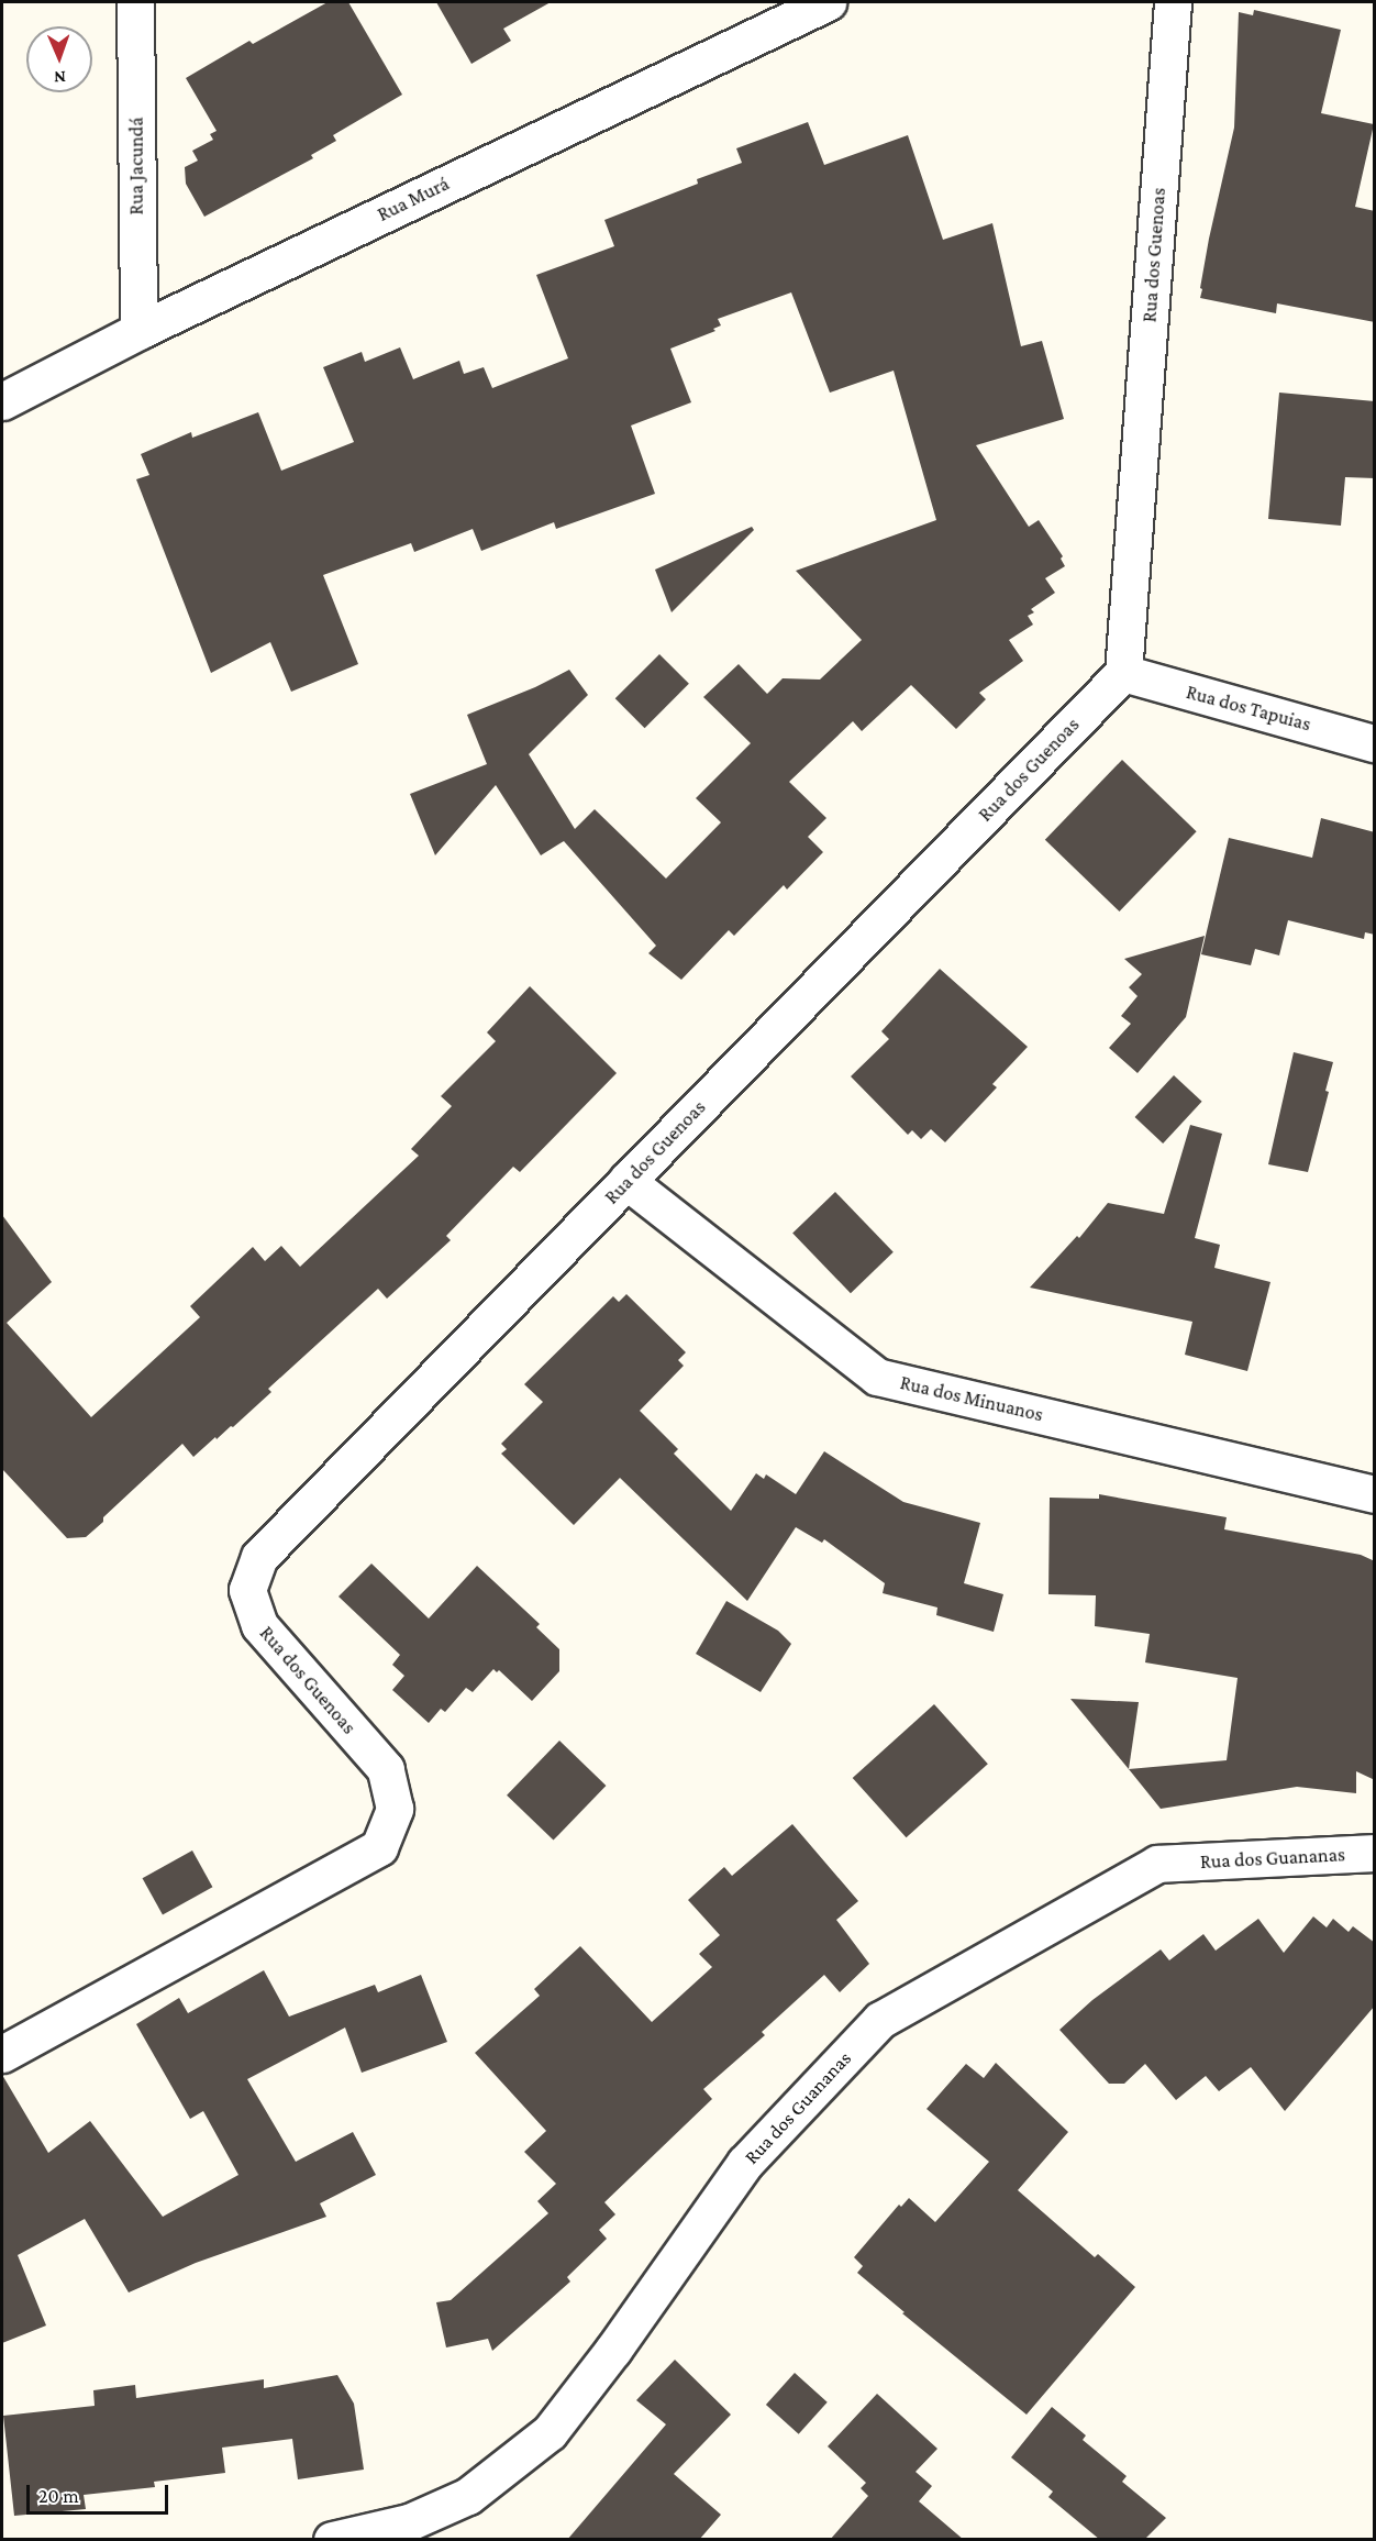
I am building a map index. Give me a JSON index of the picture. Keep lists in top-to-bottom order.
{
  "streets": {
    "street": [
      "Rua Jacundá",
      "Rua Murá",
      "Rua dos Guenoas",
      "Rua dos Tapuias",
      "Rua dos Minuanos",
      "Rua dos Guananas"
    ]
  },
  "crossings": [
    ["Rua Jacundá", "Rua Murá"],
    ["Rua dos Guenoas", "Rua dos Tapuias"],
    ["Rua dos Guenoas", "Rua dos Minuanos"]
  ],
  "scale_bar": "20 m",
  "north": "bottom"
}
